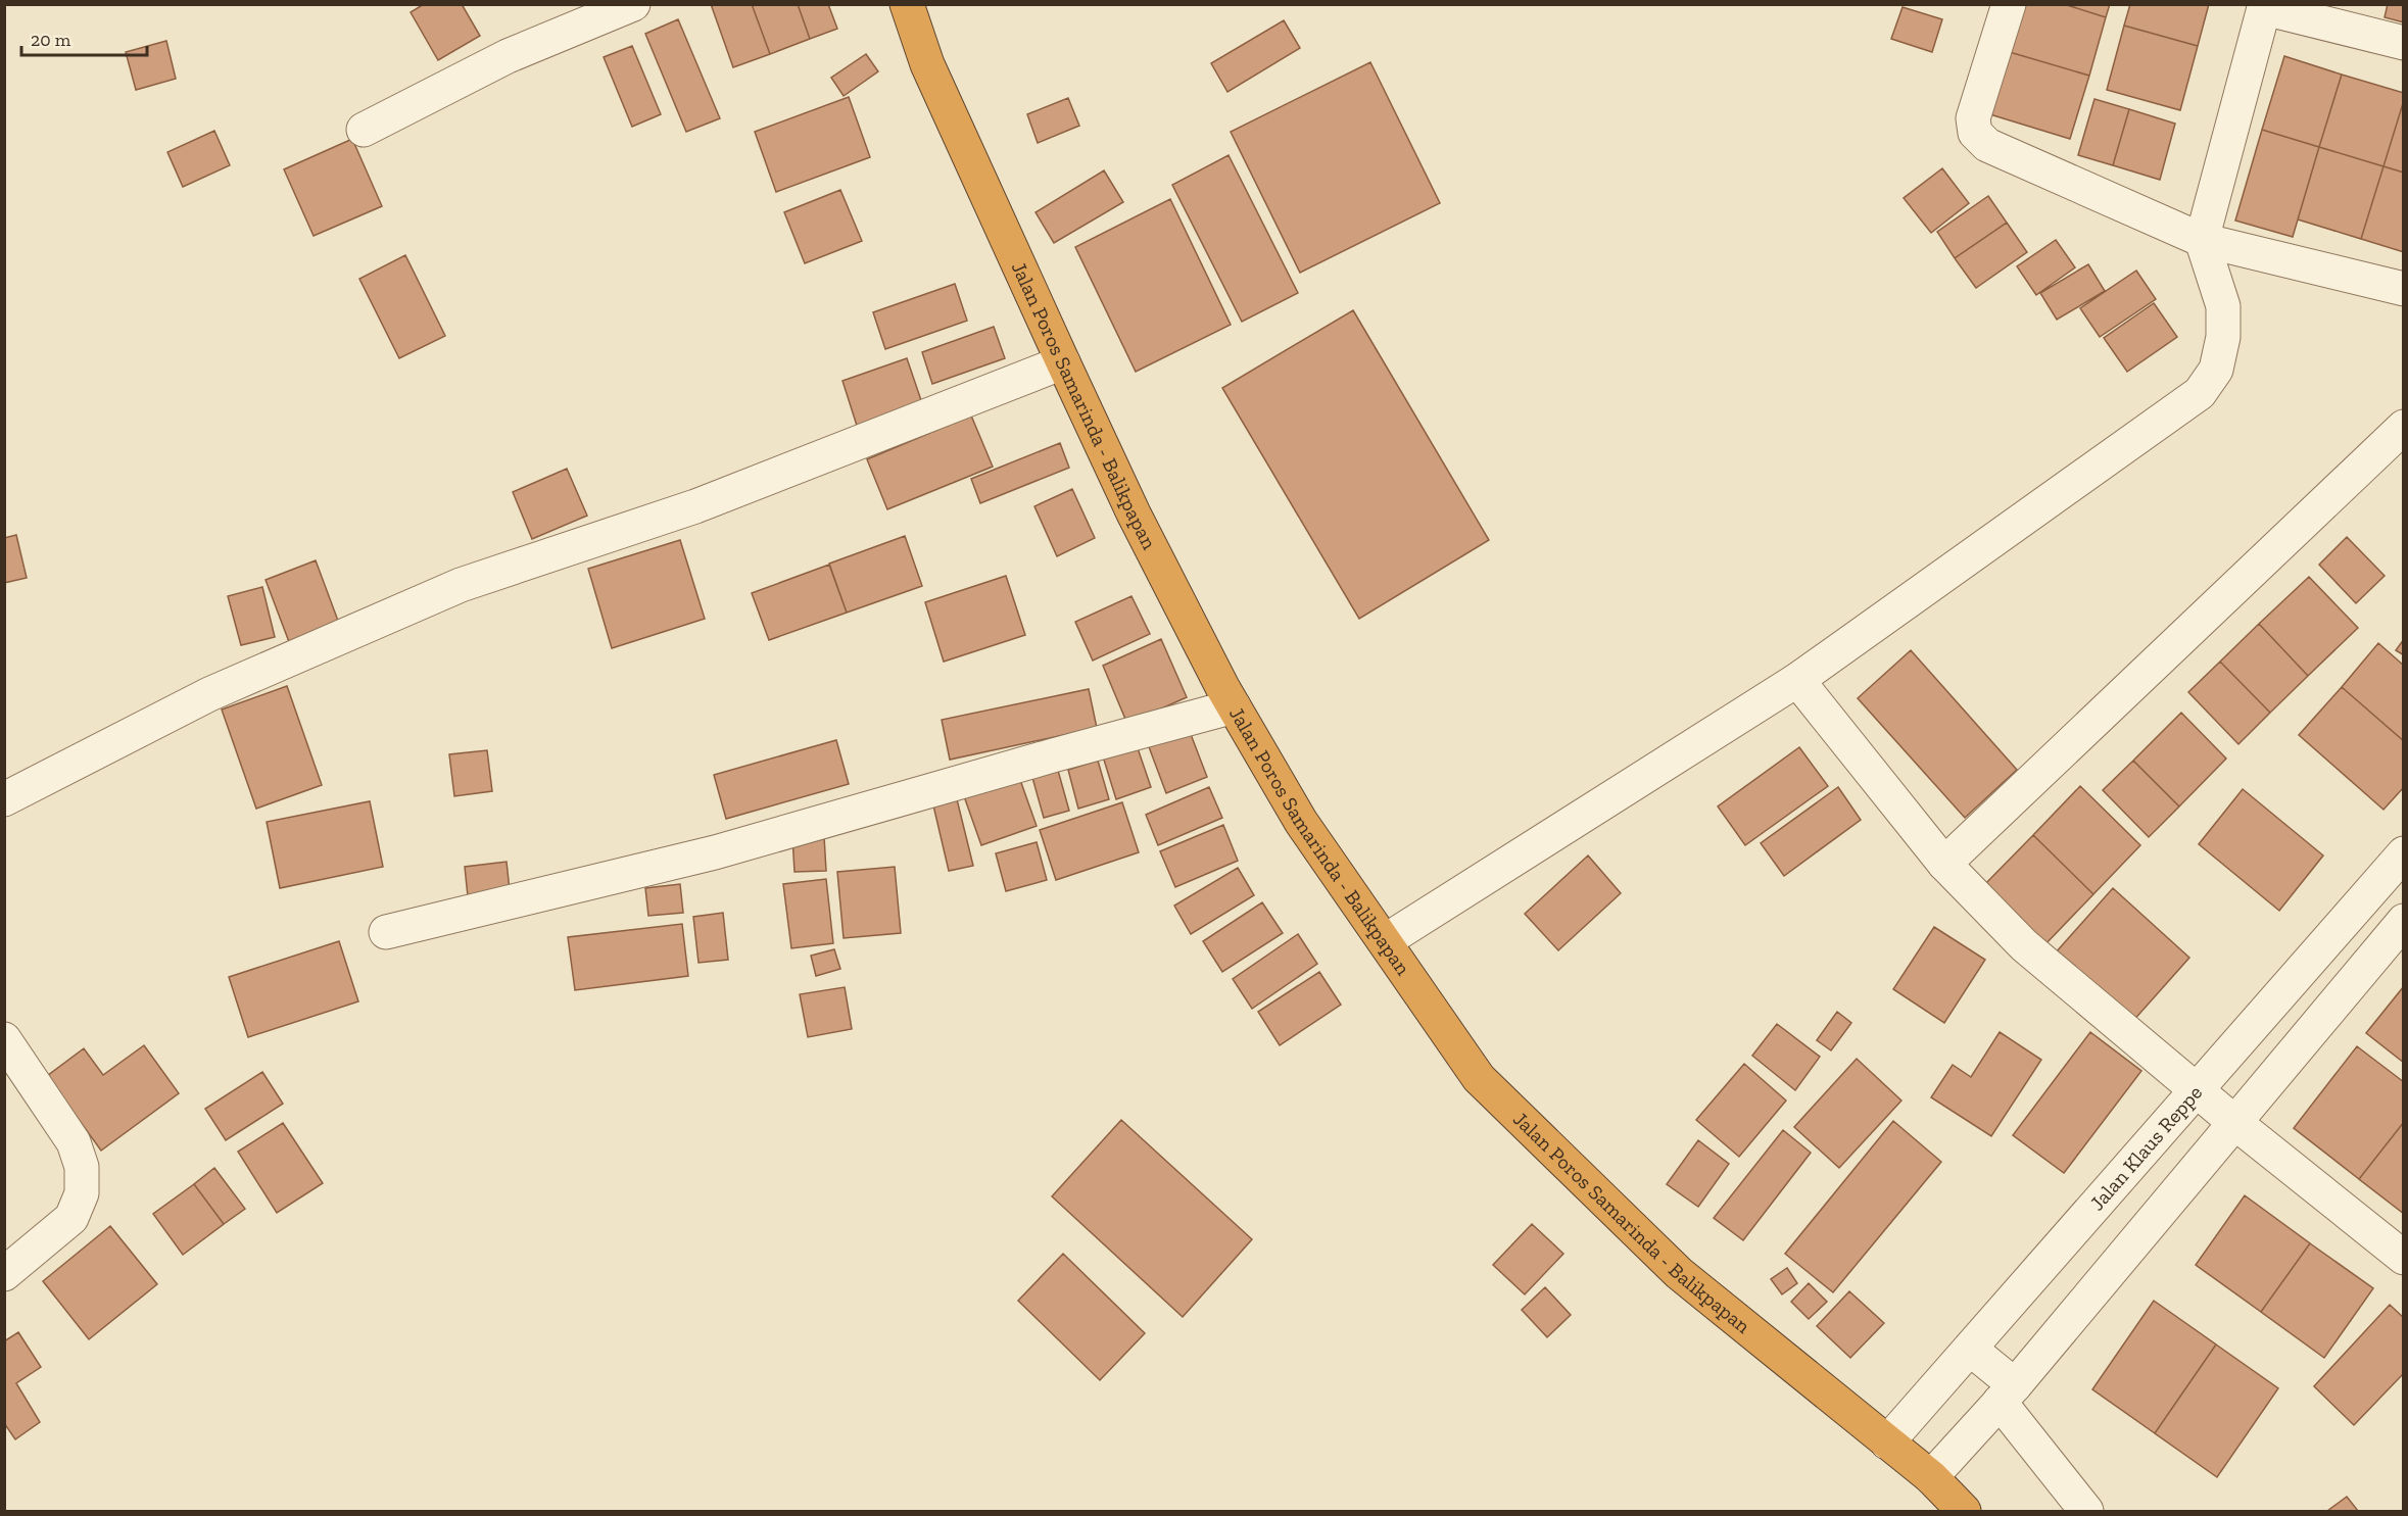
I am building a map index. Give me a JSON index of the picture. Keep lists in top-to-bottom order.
{
  "streets": {
    "highway": ["Jalan Poros Samarinda - Balikpapan"],
    "street": ["Jalan Klaus Reppe"]
  },
  "crossings": [
    ["Jalan Poros Samarinda - Balikpapan", "Jalan Klaus Reppe"]
  ],
  "scale_bar": "20 m"
}
